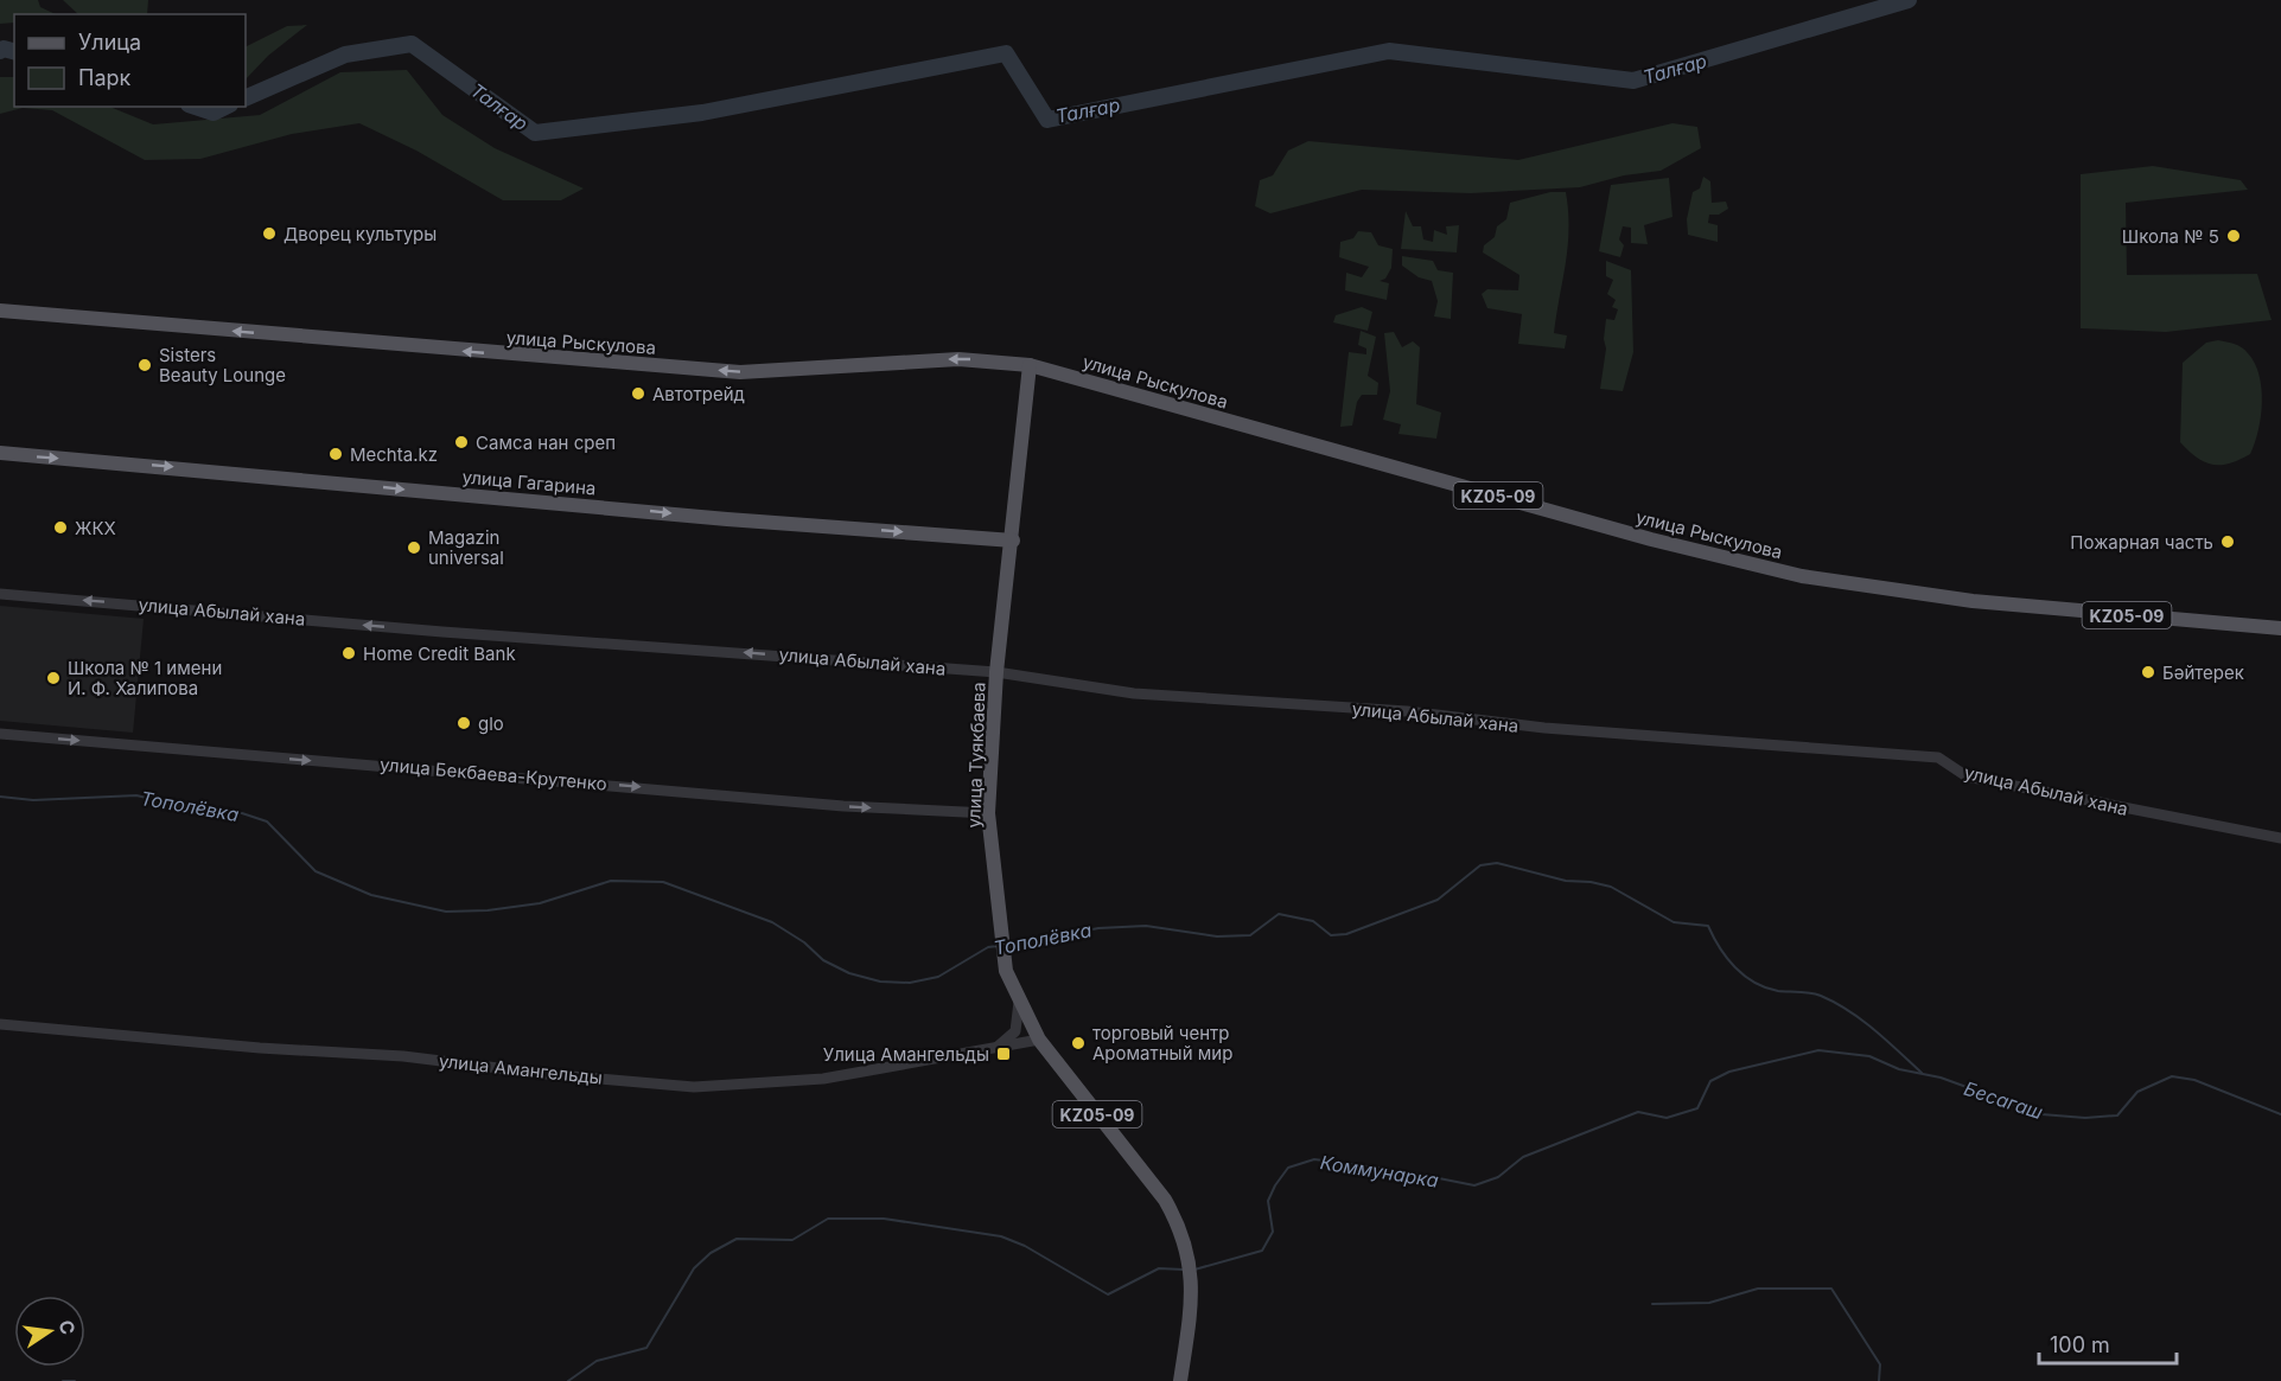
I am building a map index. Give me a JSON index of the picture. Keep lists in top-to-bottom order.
{
  "streets": {
    "main road": [
      "улица Рыскулова",
      "улица Гагарина",
      "KZ05-09",
      "улица Туякбаева"
    ],
    "street": ["улица Абылай хана", "улица Бекбаева-Крутенко", "улица Амангельды"]
  },
  "crossings": [
    ["улица Рыскулова", "улица Туякбаева"],
    ["улица Гагарина", "улица Туякбаева"],
    ["улица Абылай хана", "улица Туякбаева"],
    ["улица Туякбаева", "улица Бекбаева-Крутенко"],
    ["улица Туякбаева", "улица Амангельды"]
  ],
  "one_way": [
    "улица Рыскулова",
    "улица Гагарина",
    "улица Абылай хана",
    "улица Бекбаева-Крутенко"
  ],
  "water": [
    "Талғар",
    "Тополёвка",
    "Бесагаш",
    "Коммунарка"
  ],
  "places": {
    "other": [
      "Дворец культуры",
      "Школа № 5",
      "Sisters Beauty Lounge",
      "Автотрейд",
      "Самса нан среп",
      "Mechta.kz",
      "ЖКХ",
      "Пожарная часть",
      "Magazin universal",
      "Home Credit Bank",
      "Бәйтерек",
      "Школа № 1 имени И. Ф. Халипова",
      "glo",
      "торговый чентр Ароматный мир"
    ],
    "transit": ["Улица Амангельды"]
  },
  "legend": ["Улица", "Парк"],
  "scale_bar": "100 m",
  "north": "right"
}
